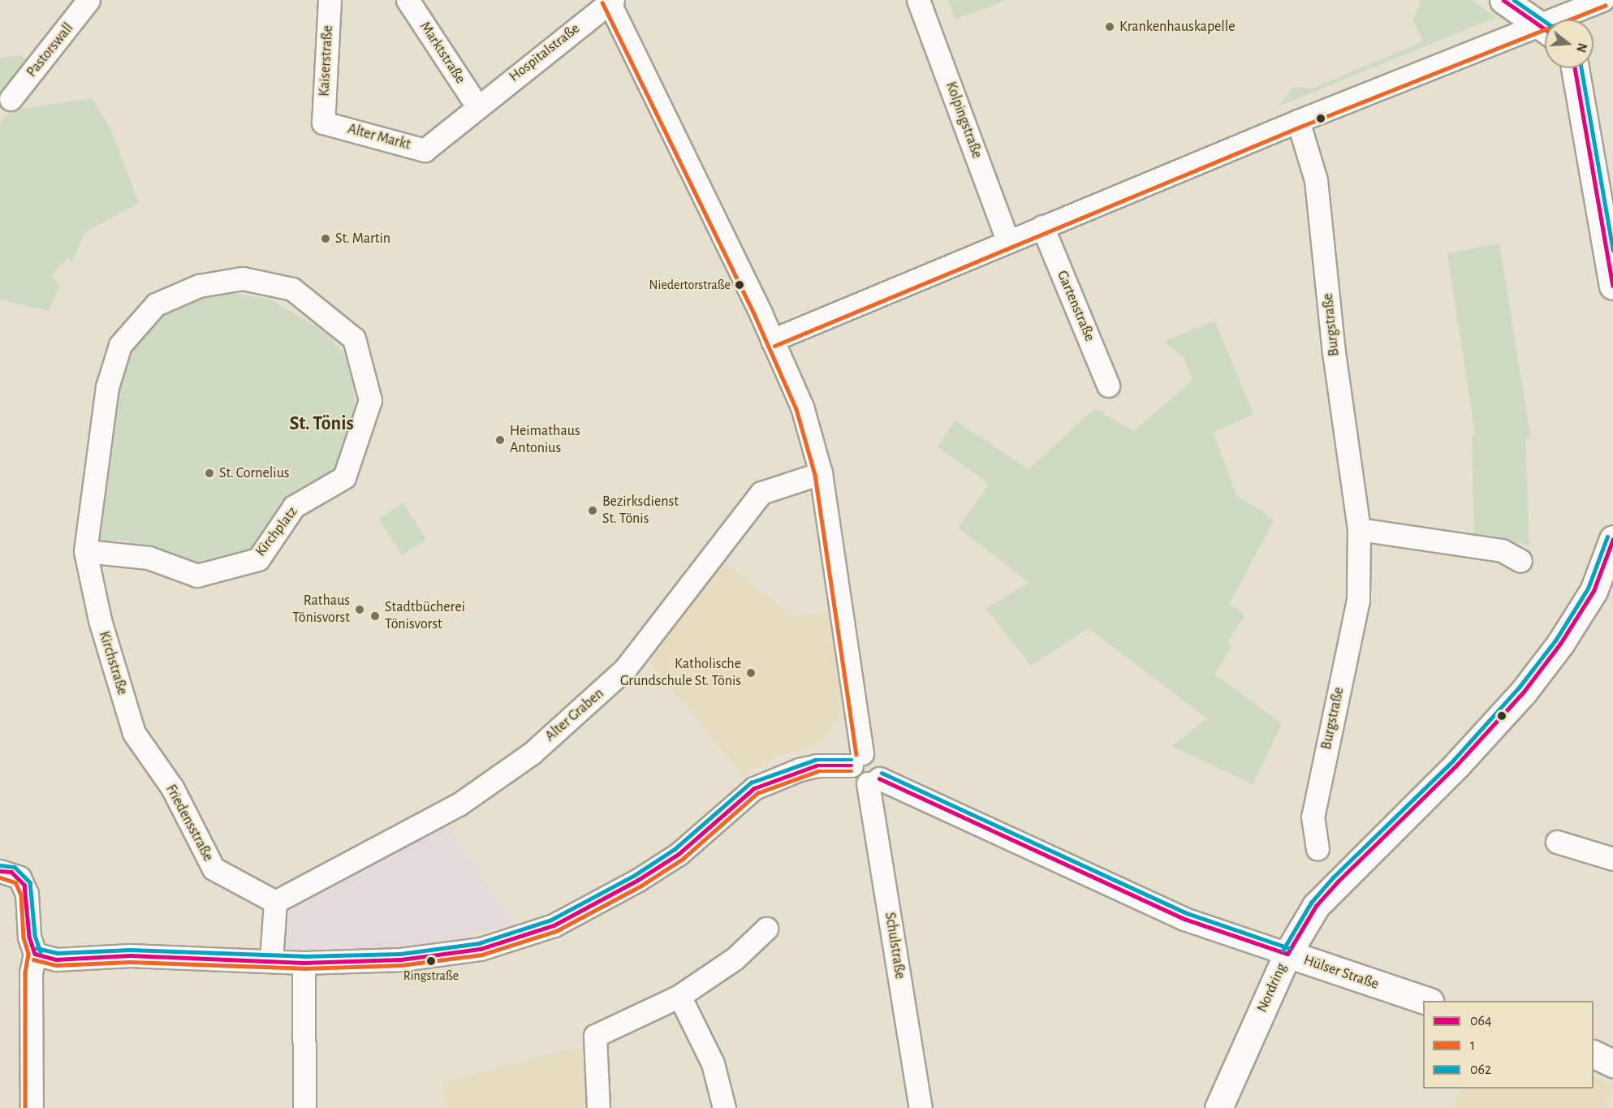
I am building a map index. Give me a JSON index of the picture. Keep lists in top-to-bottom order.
{
  "streets": {
    "street": [
      "Pastorswall",
      "Marktstraße",
      "Hospitalstraße",
      "Kaiserstraße",
      "Kolpingstraße",
      "Alter Markt",
      "Gartenstraße",
      "Burgstraße",
      "Kirchplatz",
      "Kirchstraße",
      "Alter Graben",
      "Friedensstraße",
      "Schulstraße",
      "Hülser Straße",
      "Nordring"
    ]
  },
  "crossings": [
    ["Marktstraße", "Hospitalstraße"],
    ["Marktstraße", "Alter Markt"],
    ["Hospitalstraße", "Alter Markt"],
    ["Kaiserstraße", "Alter Markt"],
    ["Kirchplatz", "Kirchstraße"],
    ["Kirchstraße", "Friedensstraße"],
    ["Alter Graben", "Friedensstraße"],
    ["Schulstraße", "Hülser Straße"],
    ["Hülser Straße", "Nordring"]
  ],
  "districts": ["St. Tönis"],
  "places": [
    "Krankenhauskapelle",
    "St. Martin",
    "Niedertorstraße",
    "Heimathaus Antonius",
    "St. Cornelius",
    "Bezirksdienst St. Tönis",
    "Rathaus Tönisvorst",
    "Stadtbücherei Tönisvorst",
    "Katholische Grundschule St. Tönis",
    "Ringstraße"
  ],
  "lines": ["transit line 064", "transit line 062", "transit line 1"],
  "legend": ["064", "1", "062"],
  "north": "right"
}
